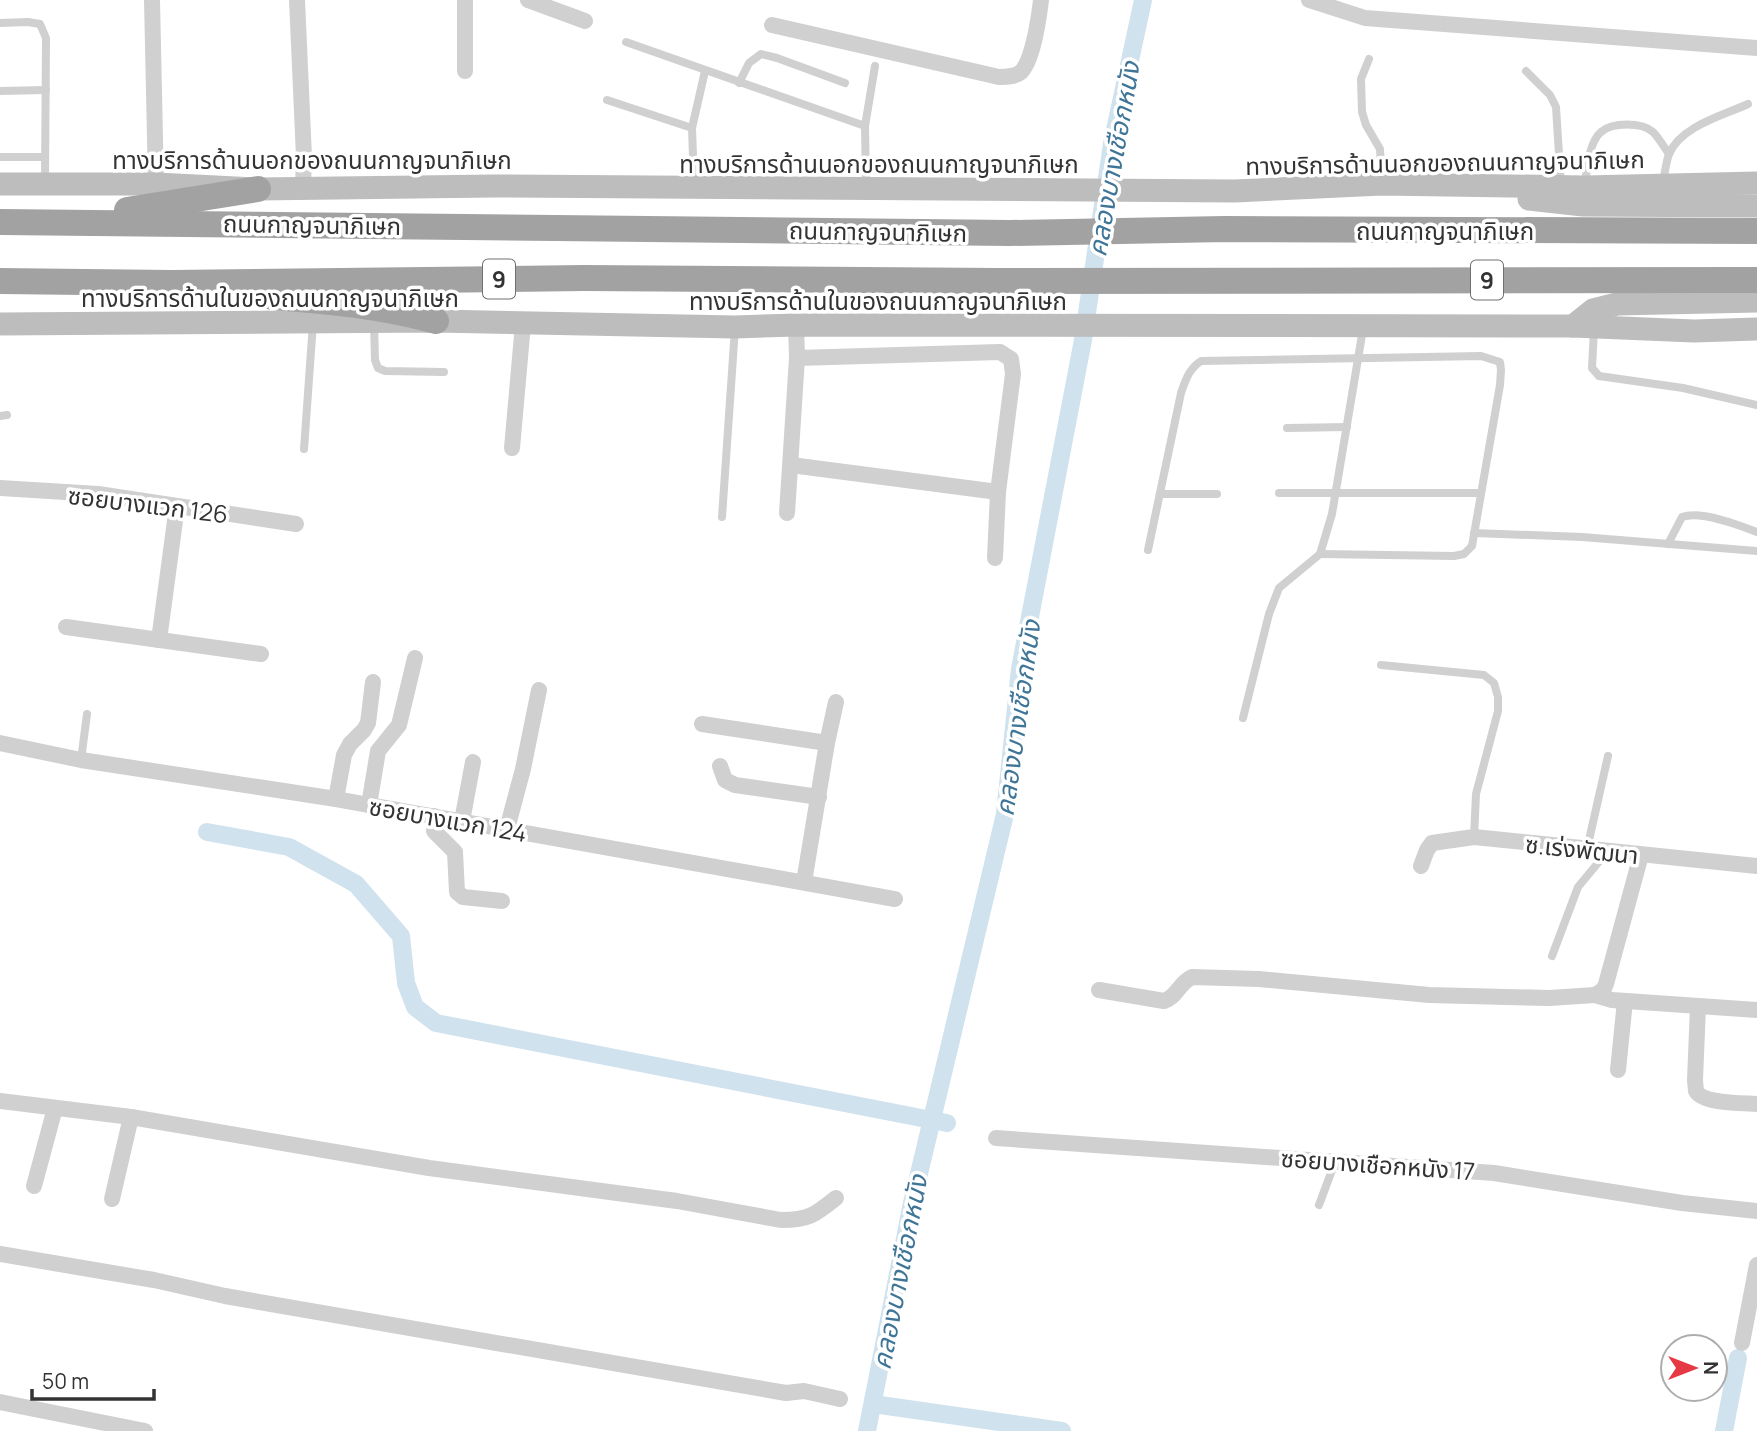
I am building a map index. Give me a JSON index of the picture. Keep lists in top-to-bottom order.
{
  "streets": {
    "highway": ["ถนนกาญจนาภิเษก", "9"],
    "main road": ["ทางบริการด้านนอกของถนนกาญจนาภิเษก", "ทางบริการด้านในของถนนกาญจนาภิเษก"],
    "street": [
      "ซอยบางแวก 126",
      "ซอยบางแวก 124",
      "ซ.เร่งพัฒนา",
      "ซอยบางเชือกหนัง 17"
    ]
  },
  "water": ["คลองบางเชือกหนัง"],
  "scale_bar": "50 m",
  "north": "right"
}
